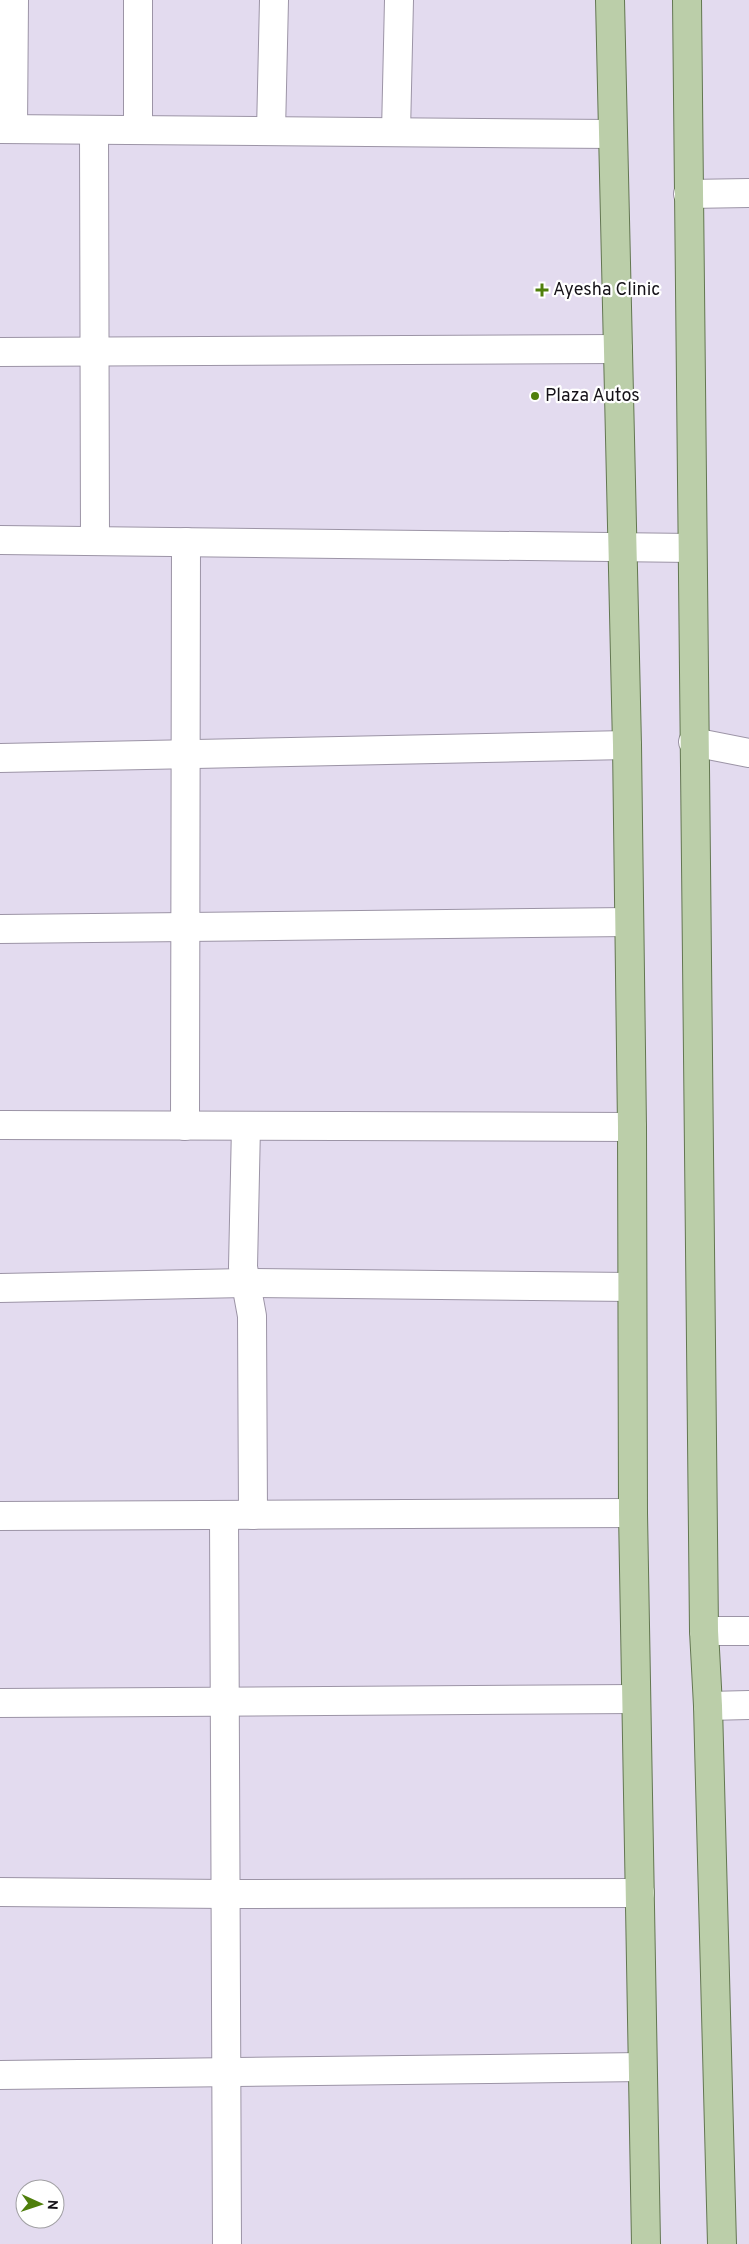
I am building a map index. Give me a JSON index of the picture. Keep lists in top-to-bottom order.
{
  "places": {
    "health": ["Ayesha Clinic"],
    "other": ["Plaza Autos"]
  },
  "north": "right"
}
